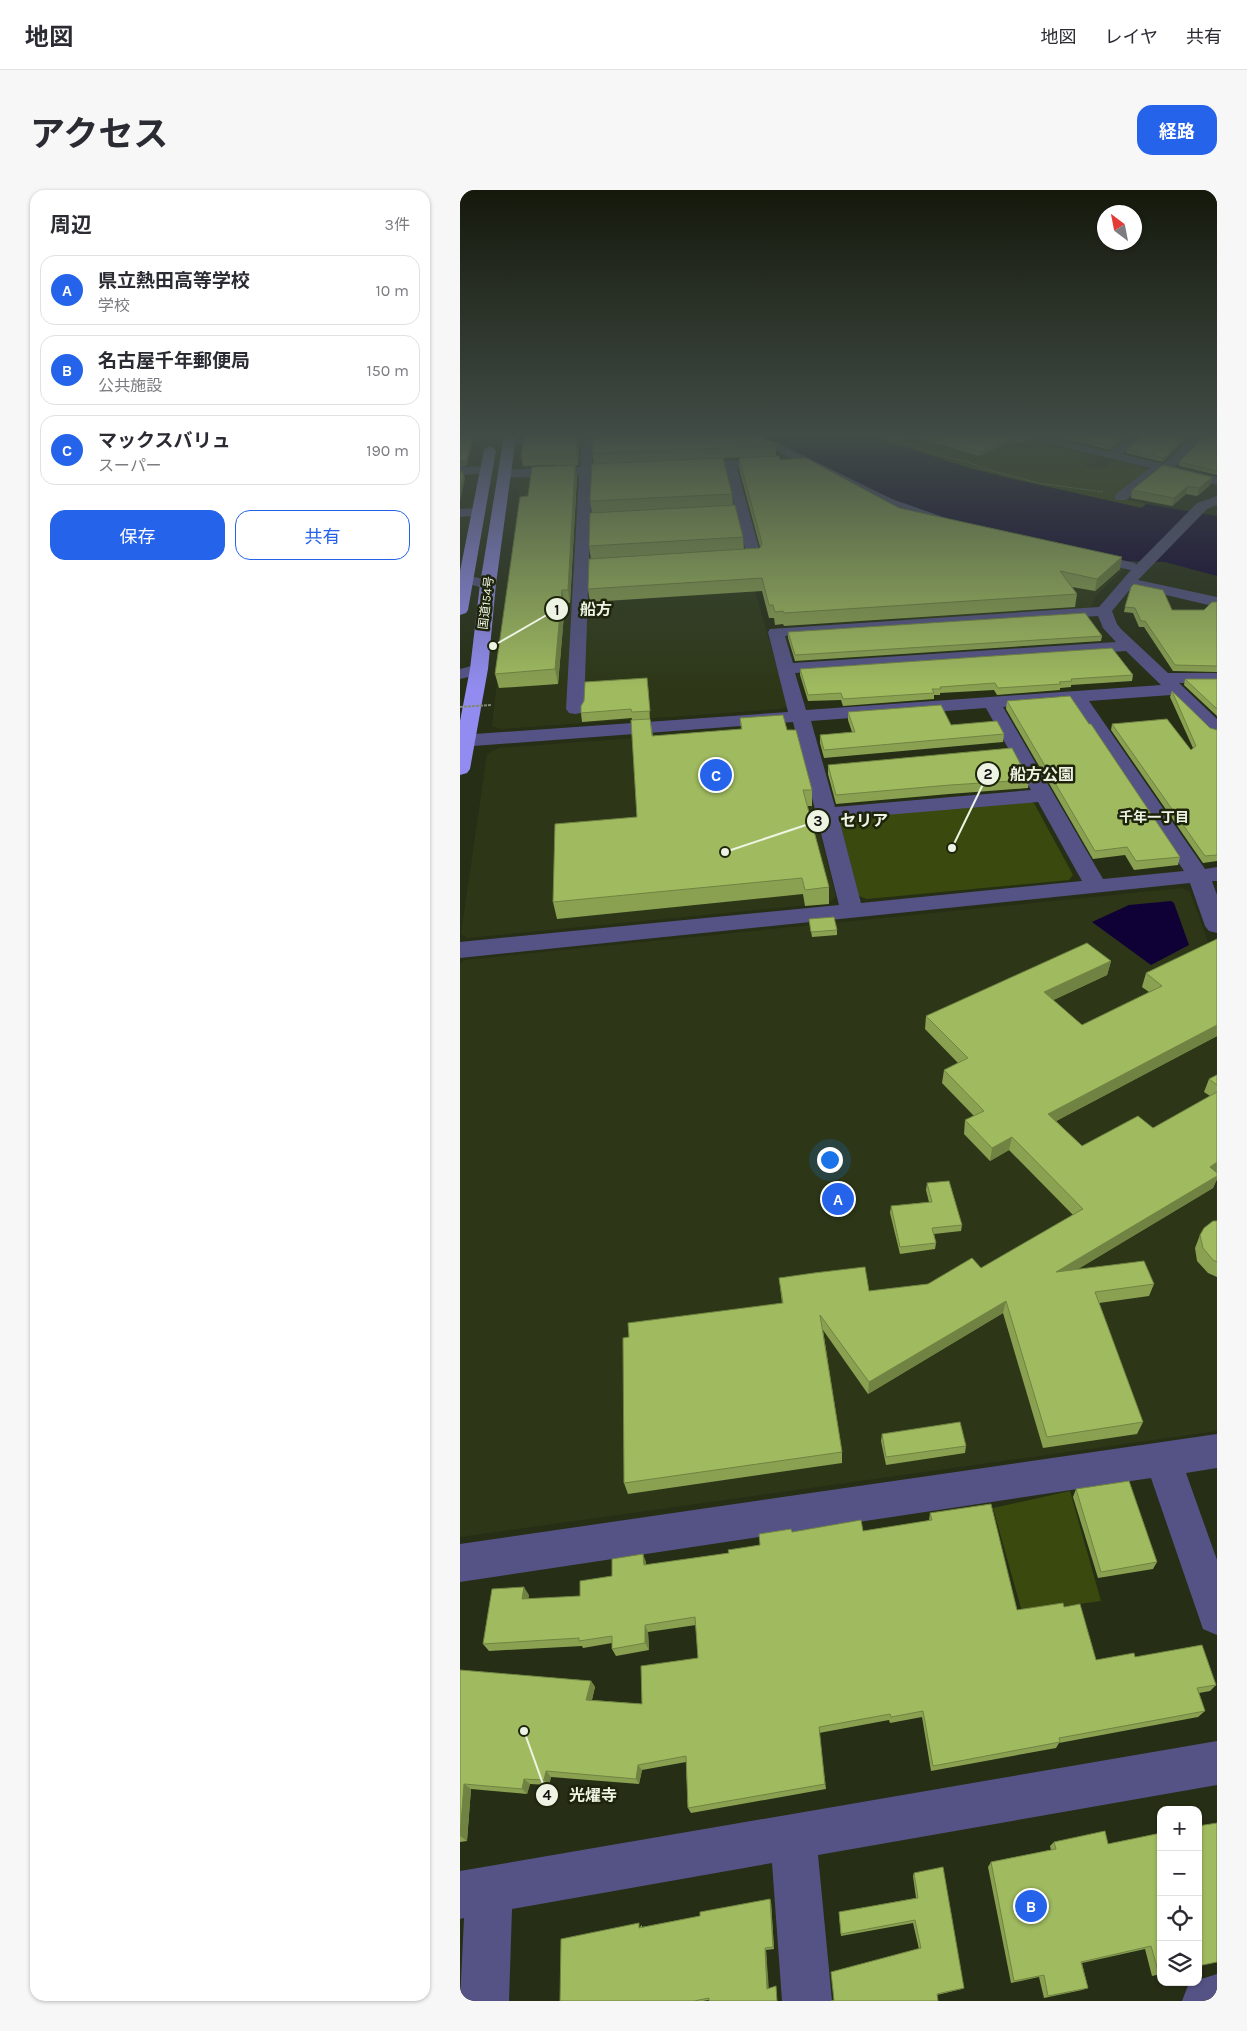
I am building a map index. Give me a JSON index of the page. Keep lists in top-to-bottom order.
{
  "streets": {
    "highway": ["国道154号"]
  },
  "districts": ["千年一丁目"],
  "places": [
    "船方",
    "船方公園",
    "セリア",
    "光燿寺"
  ],
  "north": "top left",
  "page": {
    "header": "地図",
    "nav": ["地図", "レイヤ", "共有"],
    "title": "アクセス",
    "buttons": [
      "経路",
      ["保存", "共有"]
    ],
    "heading": ["周辺", "3件"],
    "list": [
      {
        "mark": "A",
        "name": "県立熱田高等学校",
        "note": "学校",
        "value": "10 m"
      },
      {
        "mark": "B",
        "name": "名古屋千年郵便局",
        "note": "公共施設",
        "value": "150 m"
      },
      {
        "mark": "C",
        "name": "マックスバリュ",
        "note": "スーパー",
        "value": "190 m"
      }
    ],
    "pins": ["C", "A", "B"],
    "map_buttons": ["+", "−"]
  }
}
